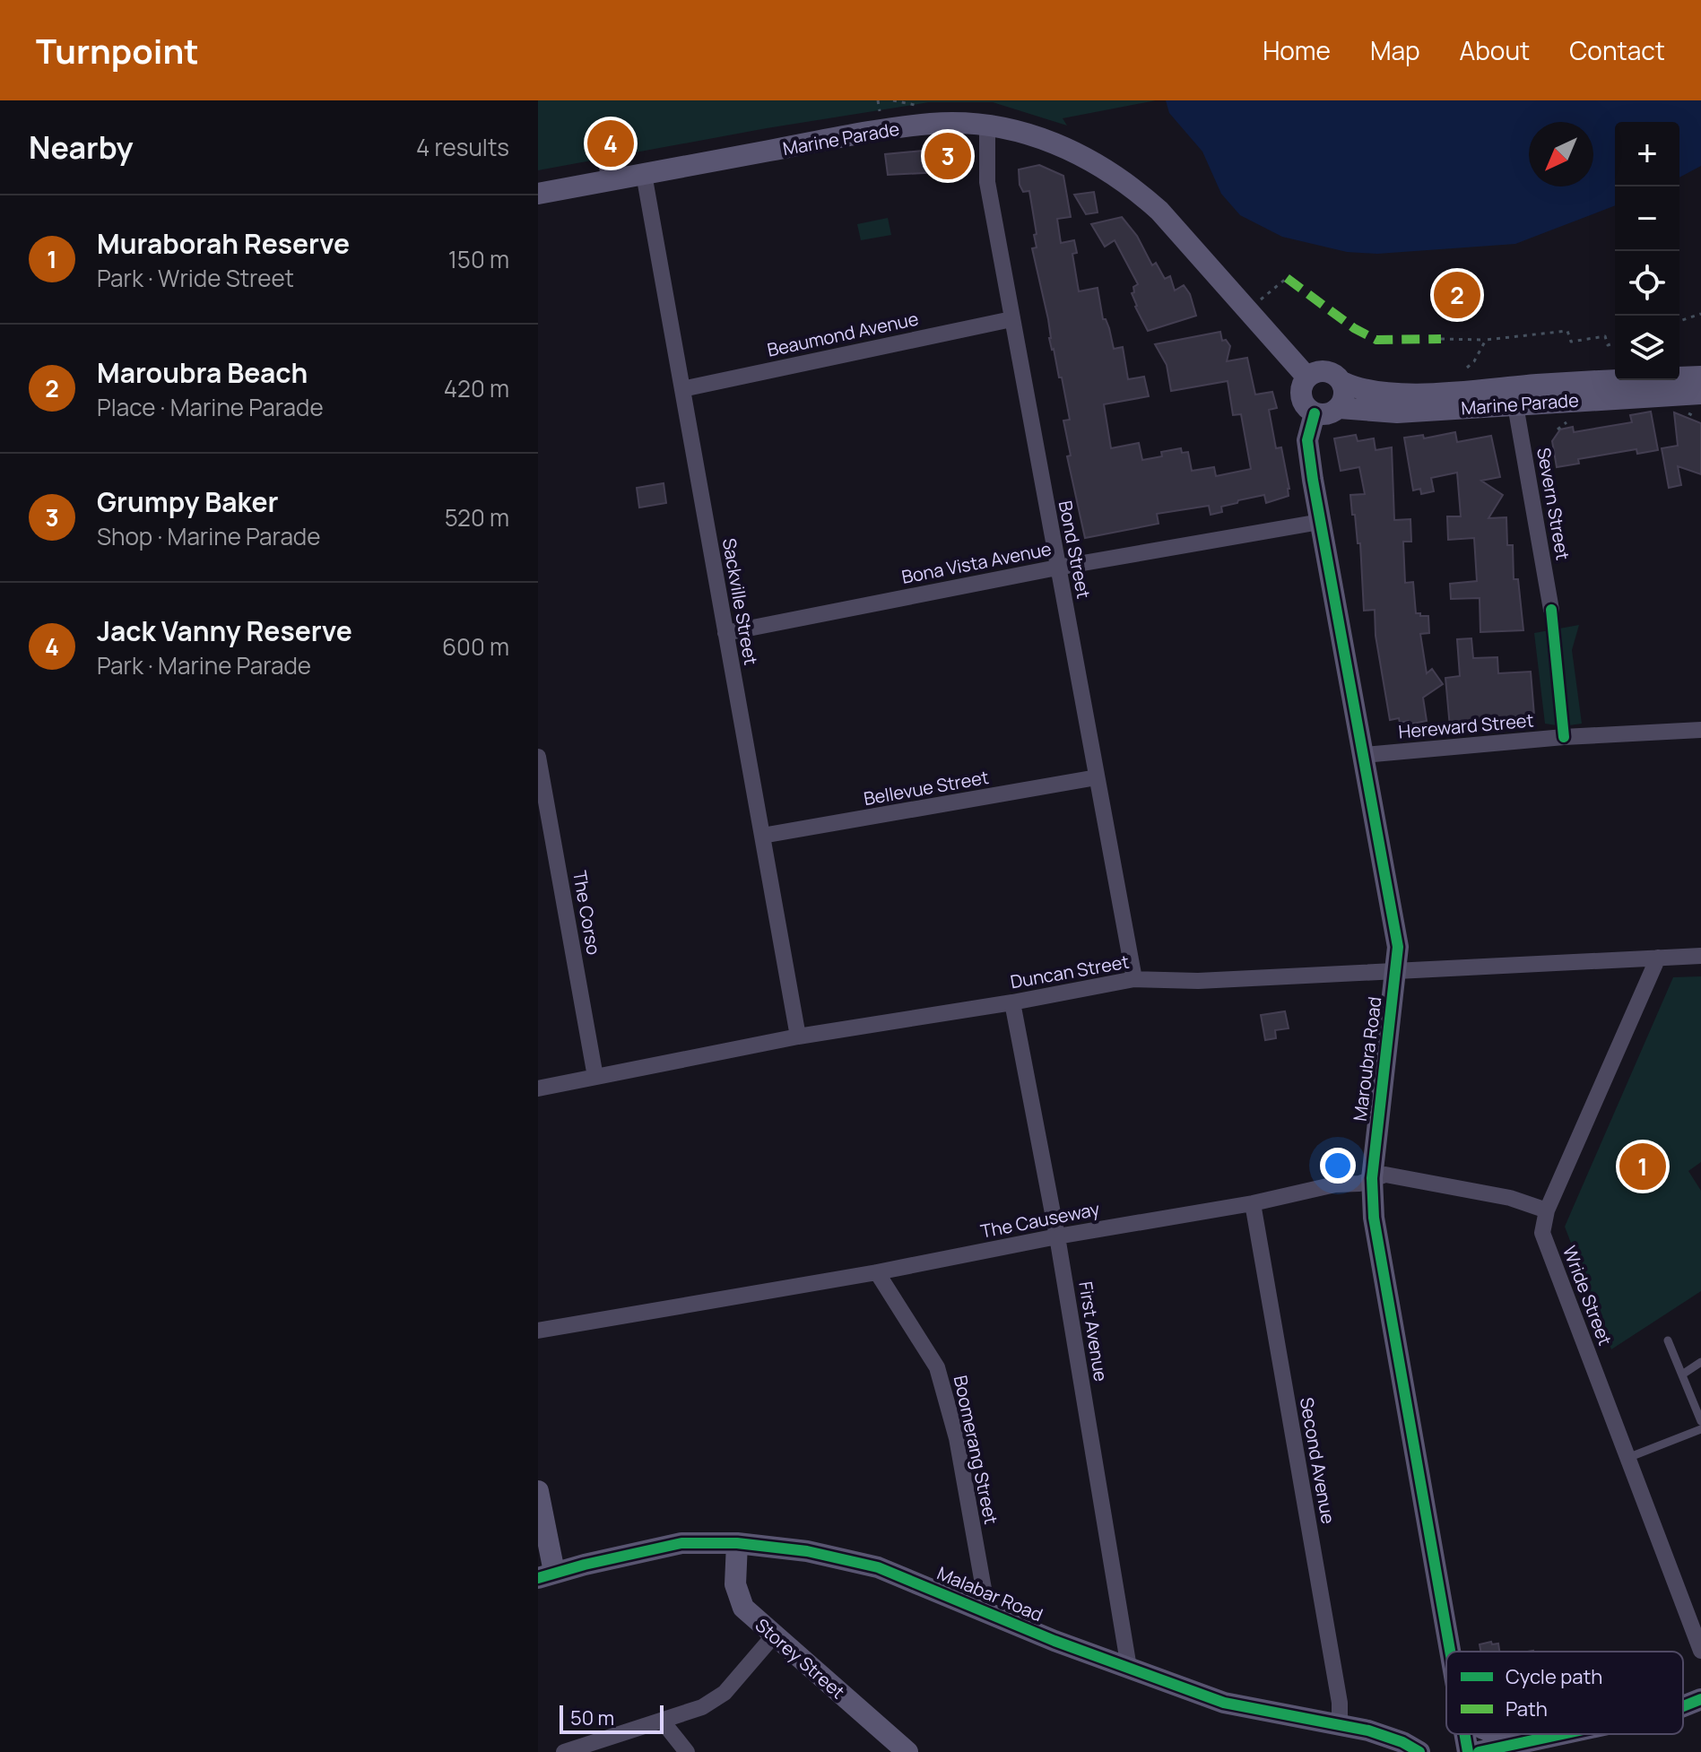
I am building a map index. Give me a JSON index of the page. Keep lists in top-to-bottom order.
{
  "streets": {
    "street": [
      "Marine Parade",
      "Beaumond Avenue",
      "Severn Street",
      "Bond Street",
      "Bona Vista Avenue",
      "Sackville Street",
      "Hereward Street",
      "Bellevue Street",
      "The Corso",
      "Duncan Street",
      "Maroubra Road",
      "The Causeway",
      "Wride Street",
      "First Avenue",
      "Boomerang Street",
      "Second Avenue",
      "Malabar Road",
      "Storey Street"
    ]
  },
  "crossings": [
    ["Marine Parade", "Severn Street"],
    ["Marine Parade", "Bond Street"],
    ["Marine Parade", "Sackville Street"],
    ["Marine Parade", "Maroubra Road"],
    ["Beaumond Avenue", "Bond Street"],
    ["Beaumond Avenue", "Sackville Street"],
    ["Bond Street", "Bona Vista Avenue"],
    ["Bond Street", "Bellevue Street"],
    ["Bond Street", "Duncan Street"],
    ["Bona Vista Avenue", "Sackville Street"],
    ["Bona Vista Avenue", "Maroubra Road"],
    ["Sackville Street", "Bellevue Street"],
    ["Sackville Street", "Duncan Street"],
    ["Hereward Street", "Maroubra Road"],
    ["The Corso", "Duncan Street"],
    ["Duncan Street", "Maroubra Road"],
    ["Duncan Street", "Wride Street"],
    ["Duncan Street", "First Avenue"],
    ["Maroubra Road", "The Causeway"],
    ["The Causeway", "Wride Street"],
    ["The Causeway", "First Avenue"],
    ["The Causeway", "Boomerang Street"],
    ["The Causeway", "Second Avenue"],
    ["First Avenue", "Malabar Road"],
    ["Boomerang Street", "Malabar Road"],
    ["Second Avenue", "Malabar Road"],
    ["Malabar Road", "Storey Street"]
  ],
  "legend": ["Cycle path", "Path"],
  "scale_bar": "50 m",
  "north": "bottom left",
  "page": {
    "header": "Turnpoint",
    "nav": [
      "Home",
      "Map",
      "About",
      "Contact"
    ],
    "heading": ["Nearby", "4 results"],
    "pins": [
      "4",
      "3",
      "2",
      "1"
    ],
    "map_buttons": ["+", "−"],
    "list": [
      {
        "mark": "1",
        "name": "Muraborah Reserve",
        "note": "Park · Wride Street",
        "value": "150 m"
      },
      {
        "mark": "2",
        "name": "Maroubra Beach",
        "note": "Place · Marine Parade",
        "value": "420 m"
      },
      {
        "mark": "3",
        "name": "Grumpy Baker",
        "note": "Shop · Marine Parade",
        "value": "520 m"
      },
      {
        "mark": "4",
        "name": "Jack Vanny Reserve",
        "note": "Park · Marine Parade",
        "value": "600 m"
      }
    ],
    "scale": "50 m"
  }
}
